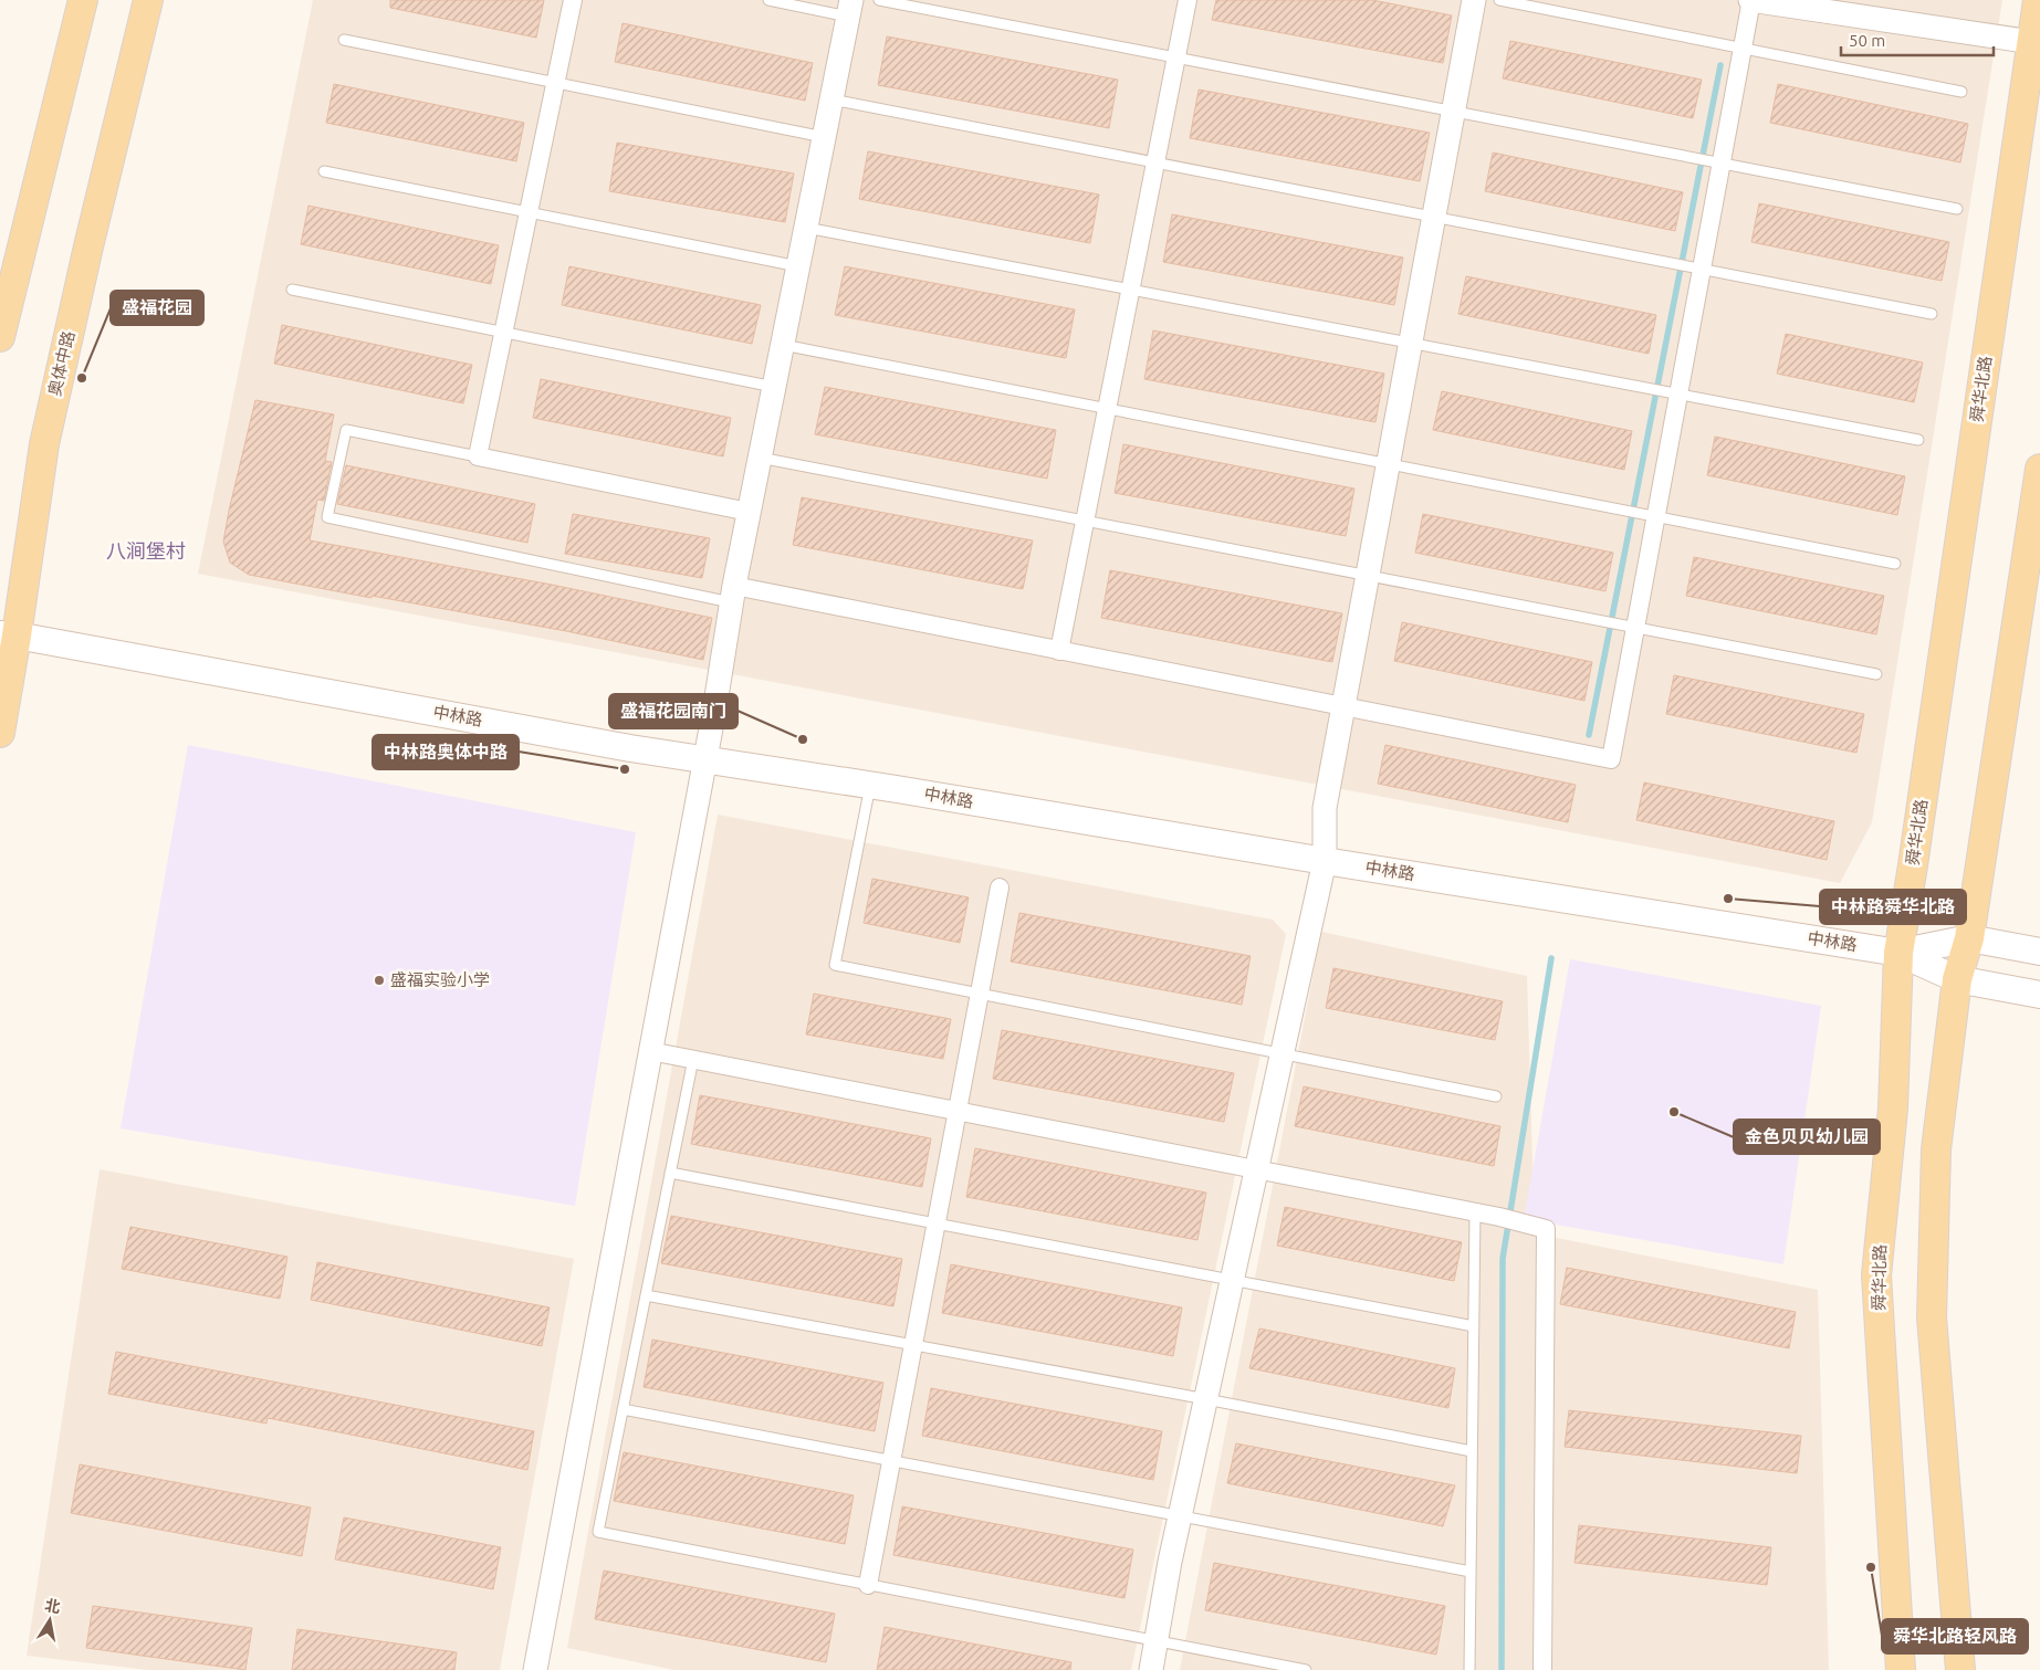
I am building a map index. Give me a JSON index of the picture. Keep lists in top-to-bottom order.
{
  "streets": {
    "main road": ["奥体中路", "舜华北路", "中林路"]
  },
  "crossings": [
    ["奥体中路", "中林路"],
    ["舜华北路", "中林路"]
  ],
  "districts": ["八涧堡村"],
  "places": [
    "盛福花园",
    "盛福花园南门",
    "中林路奥体中路",
    "中林路舜华北路",
    "盛福实验小学",
    "金色贝贝幼儿园",
    "舜华北路轻风路"
  ],
  "scale_bar": "50 m",
  "north": "top"
}
